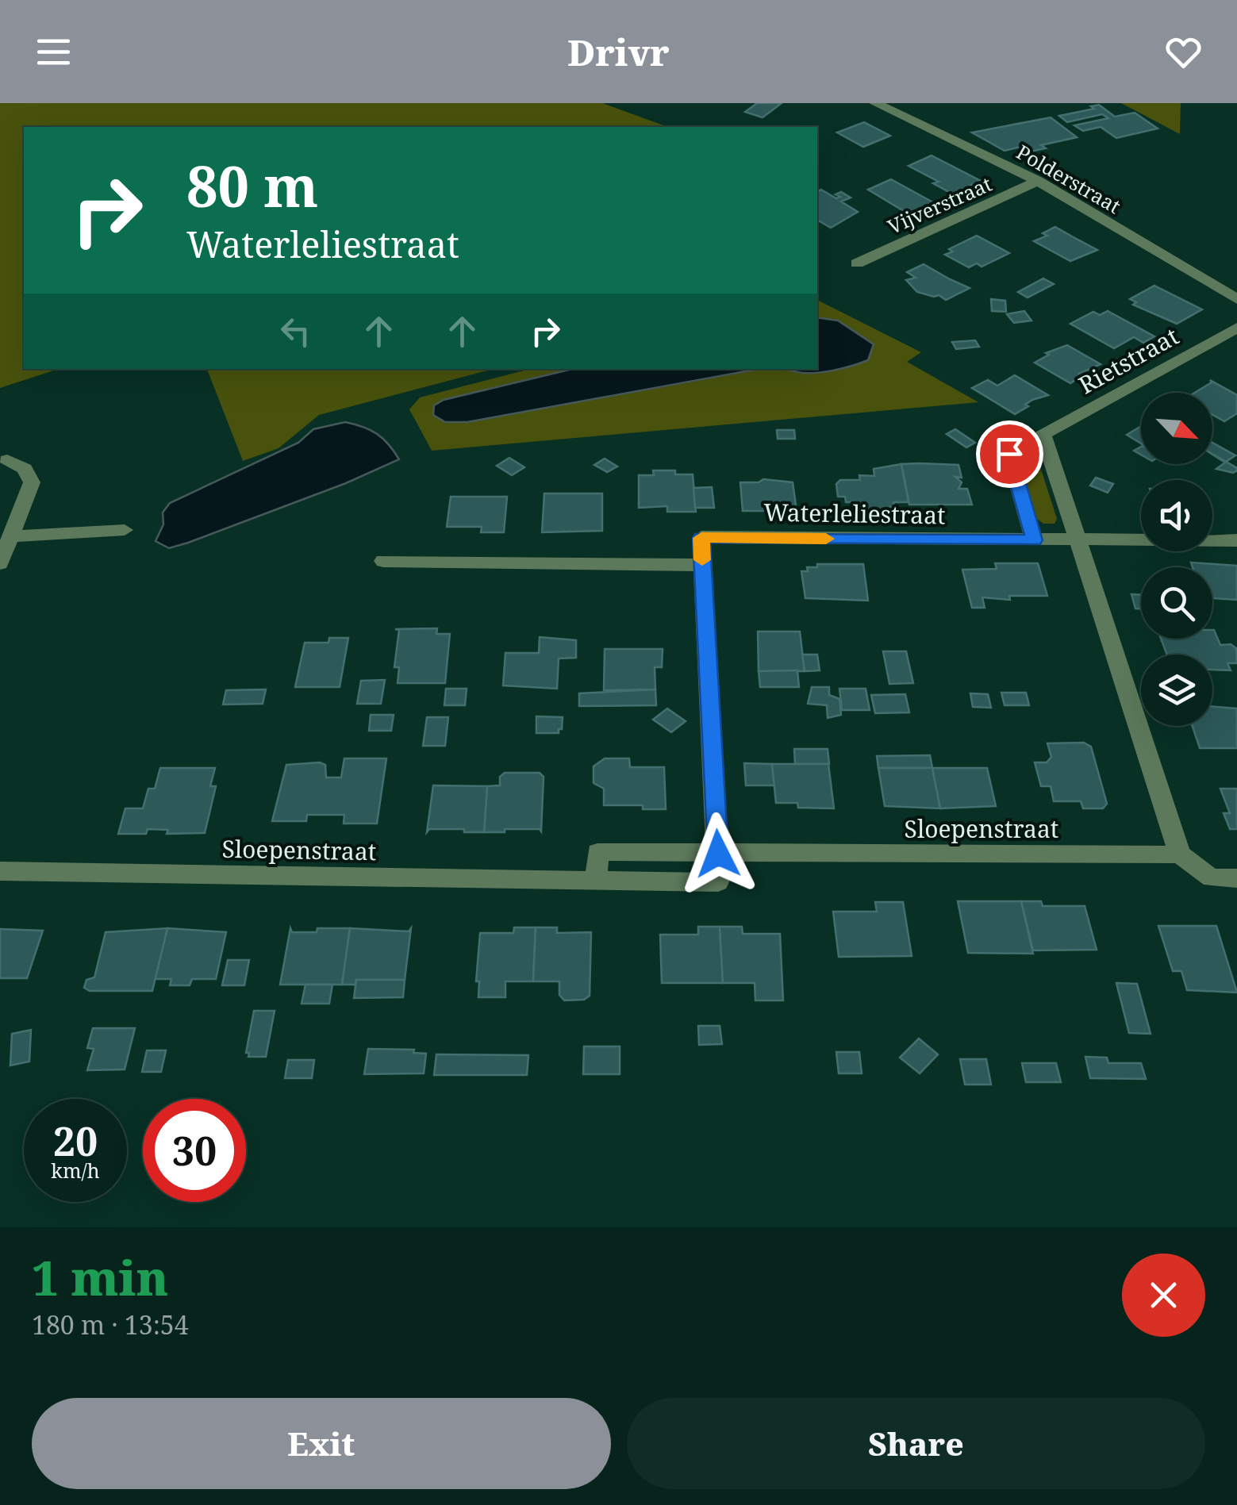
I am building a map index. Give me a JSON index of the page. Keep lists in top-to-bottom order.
{
  "streets": {
    "street": [
      "Polderstraat",
      "Vijverstraat",
      "Rietstraat",
      "Waterleliestraat",
      "Sloepenstraat"
    ]
  },
  "crossings": [
    ["Polderstraat", "Vijverstraat"],
    ["Rietstraat", "Waterleliestraat"],
    ["Waterleliestraat", "Sloepenstraat"]
  ],
  "north": "bottom right",
  "page": {
    "header": "Drivr",
    "turn": ["80 m", "Waterleliestraat"],
    "speed": "20 km/h",
    "limit": "30",
    "heading": ["1 min", "180 m · 13:54"],
    "buttons": ["Exit", "Share"]
  }
}
